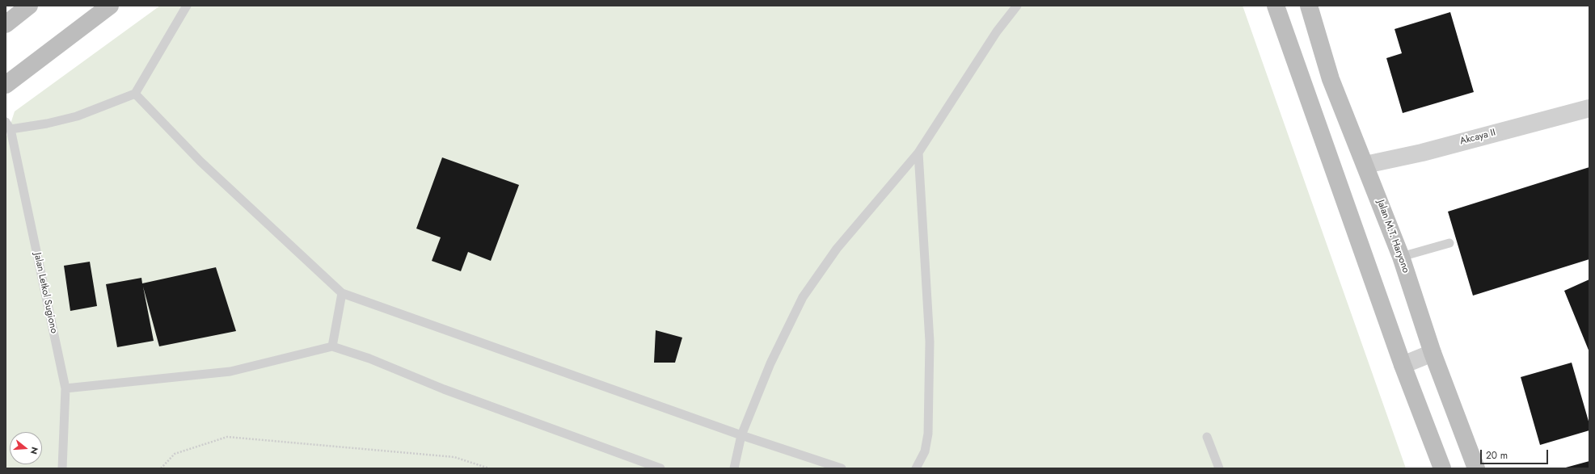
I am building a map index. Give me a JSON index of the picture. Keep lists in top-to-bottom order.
{
  "streets": {
    "street": ["Akcaya II", "Jalan M.T. Haryono"],
    "lane": ["Jalan Letkol Sugiono"]
  },
  "crossings": [
    ["Akcaya II", "Jalan M.T. Haryono"]
  ],
  "scale_bar": "20 m",
  "north": "right"
}
